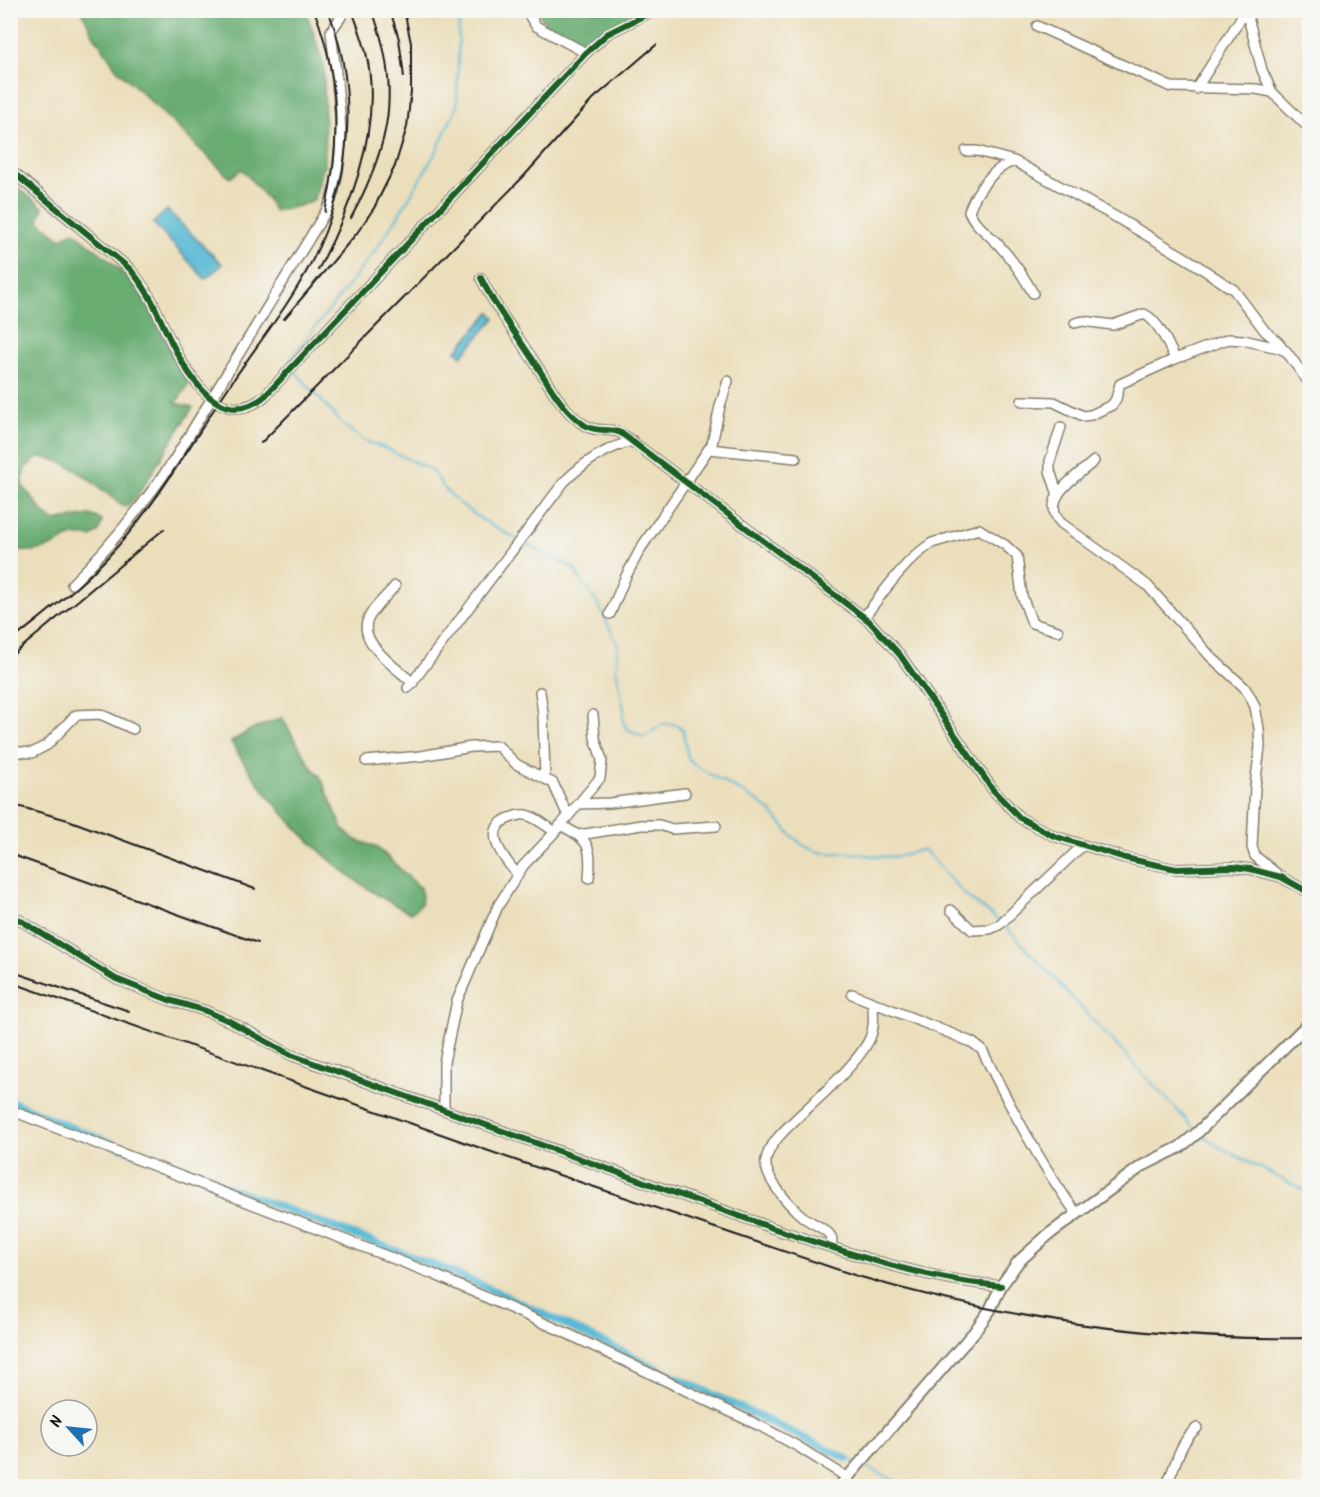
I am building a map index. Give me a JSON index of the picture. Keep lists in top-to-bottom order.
{
  "north": "top left"
}
